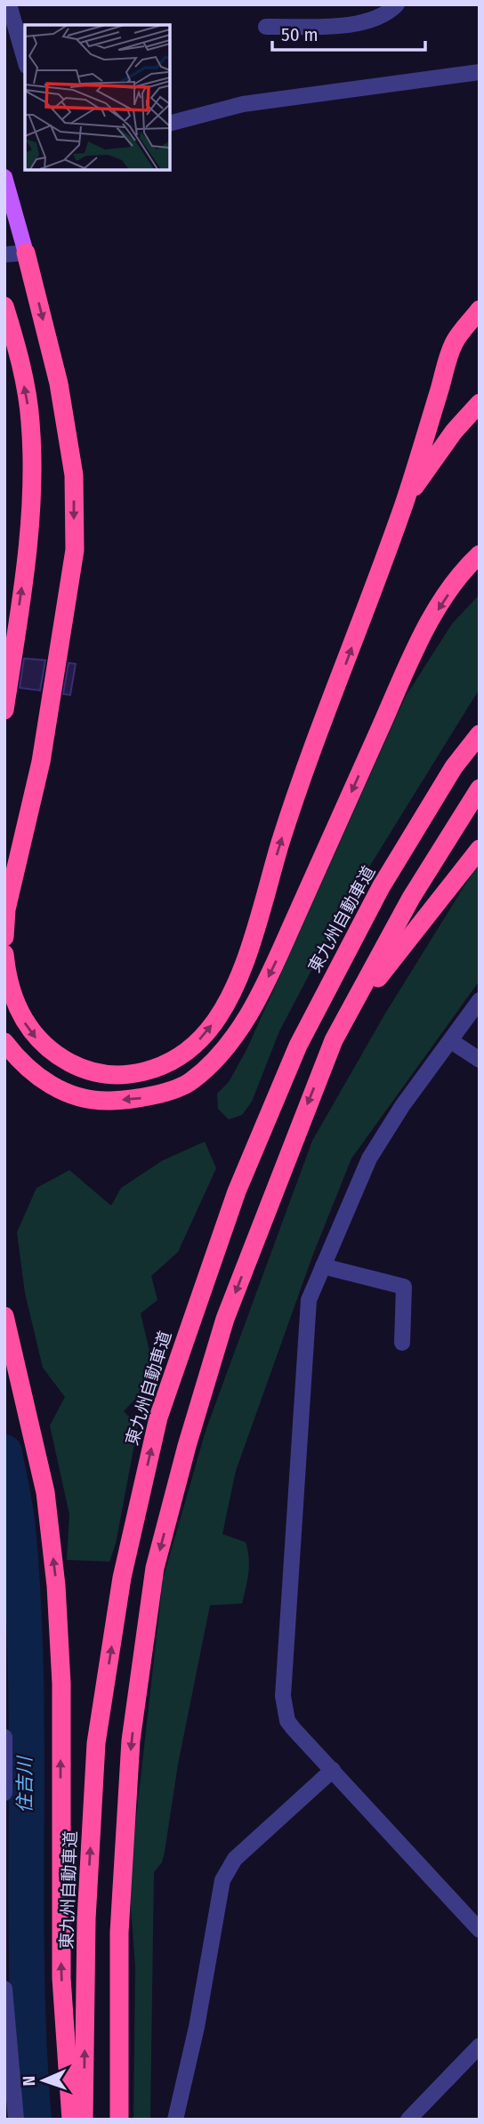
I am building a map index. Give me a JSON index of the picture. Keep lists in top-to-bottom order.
{
  "streets": {
    "highway": ["東九州自動車道"]
  },
  "water": ["住吉川"],
  "scale_bar": "50 m",
  "north": "left"
}
